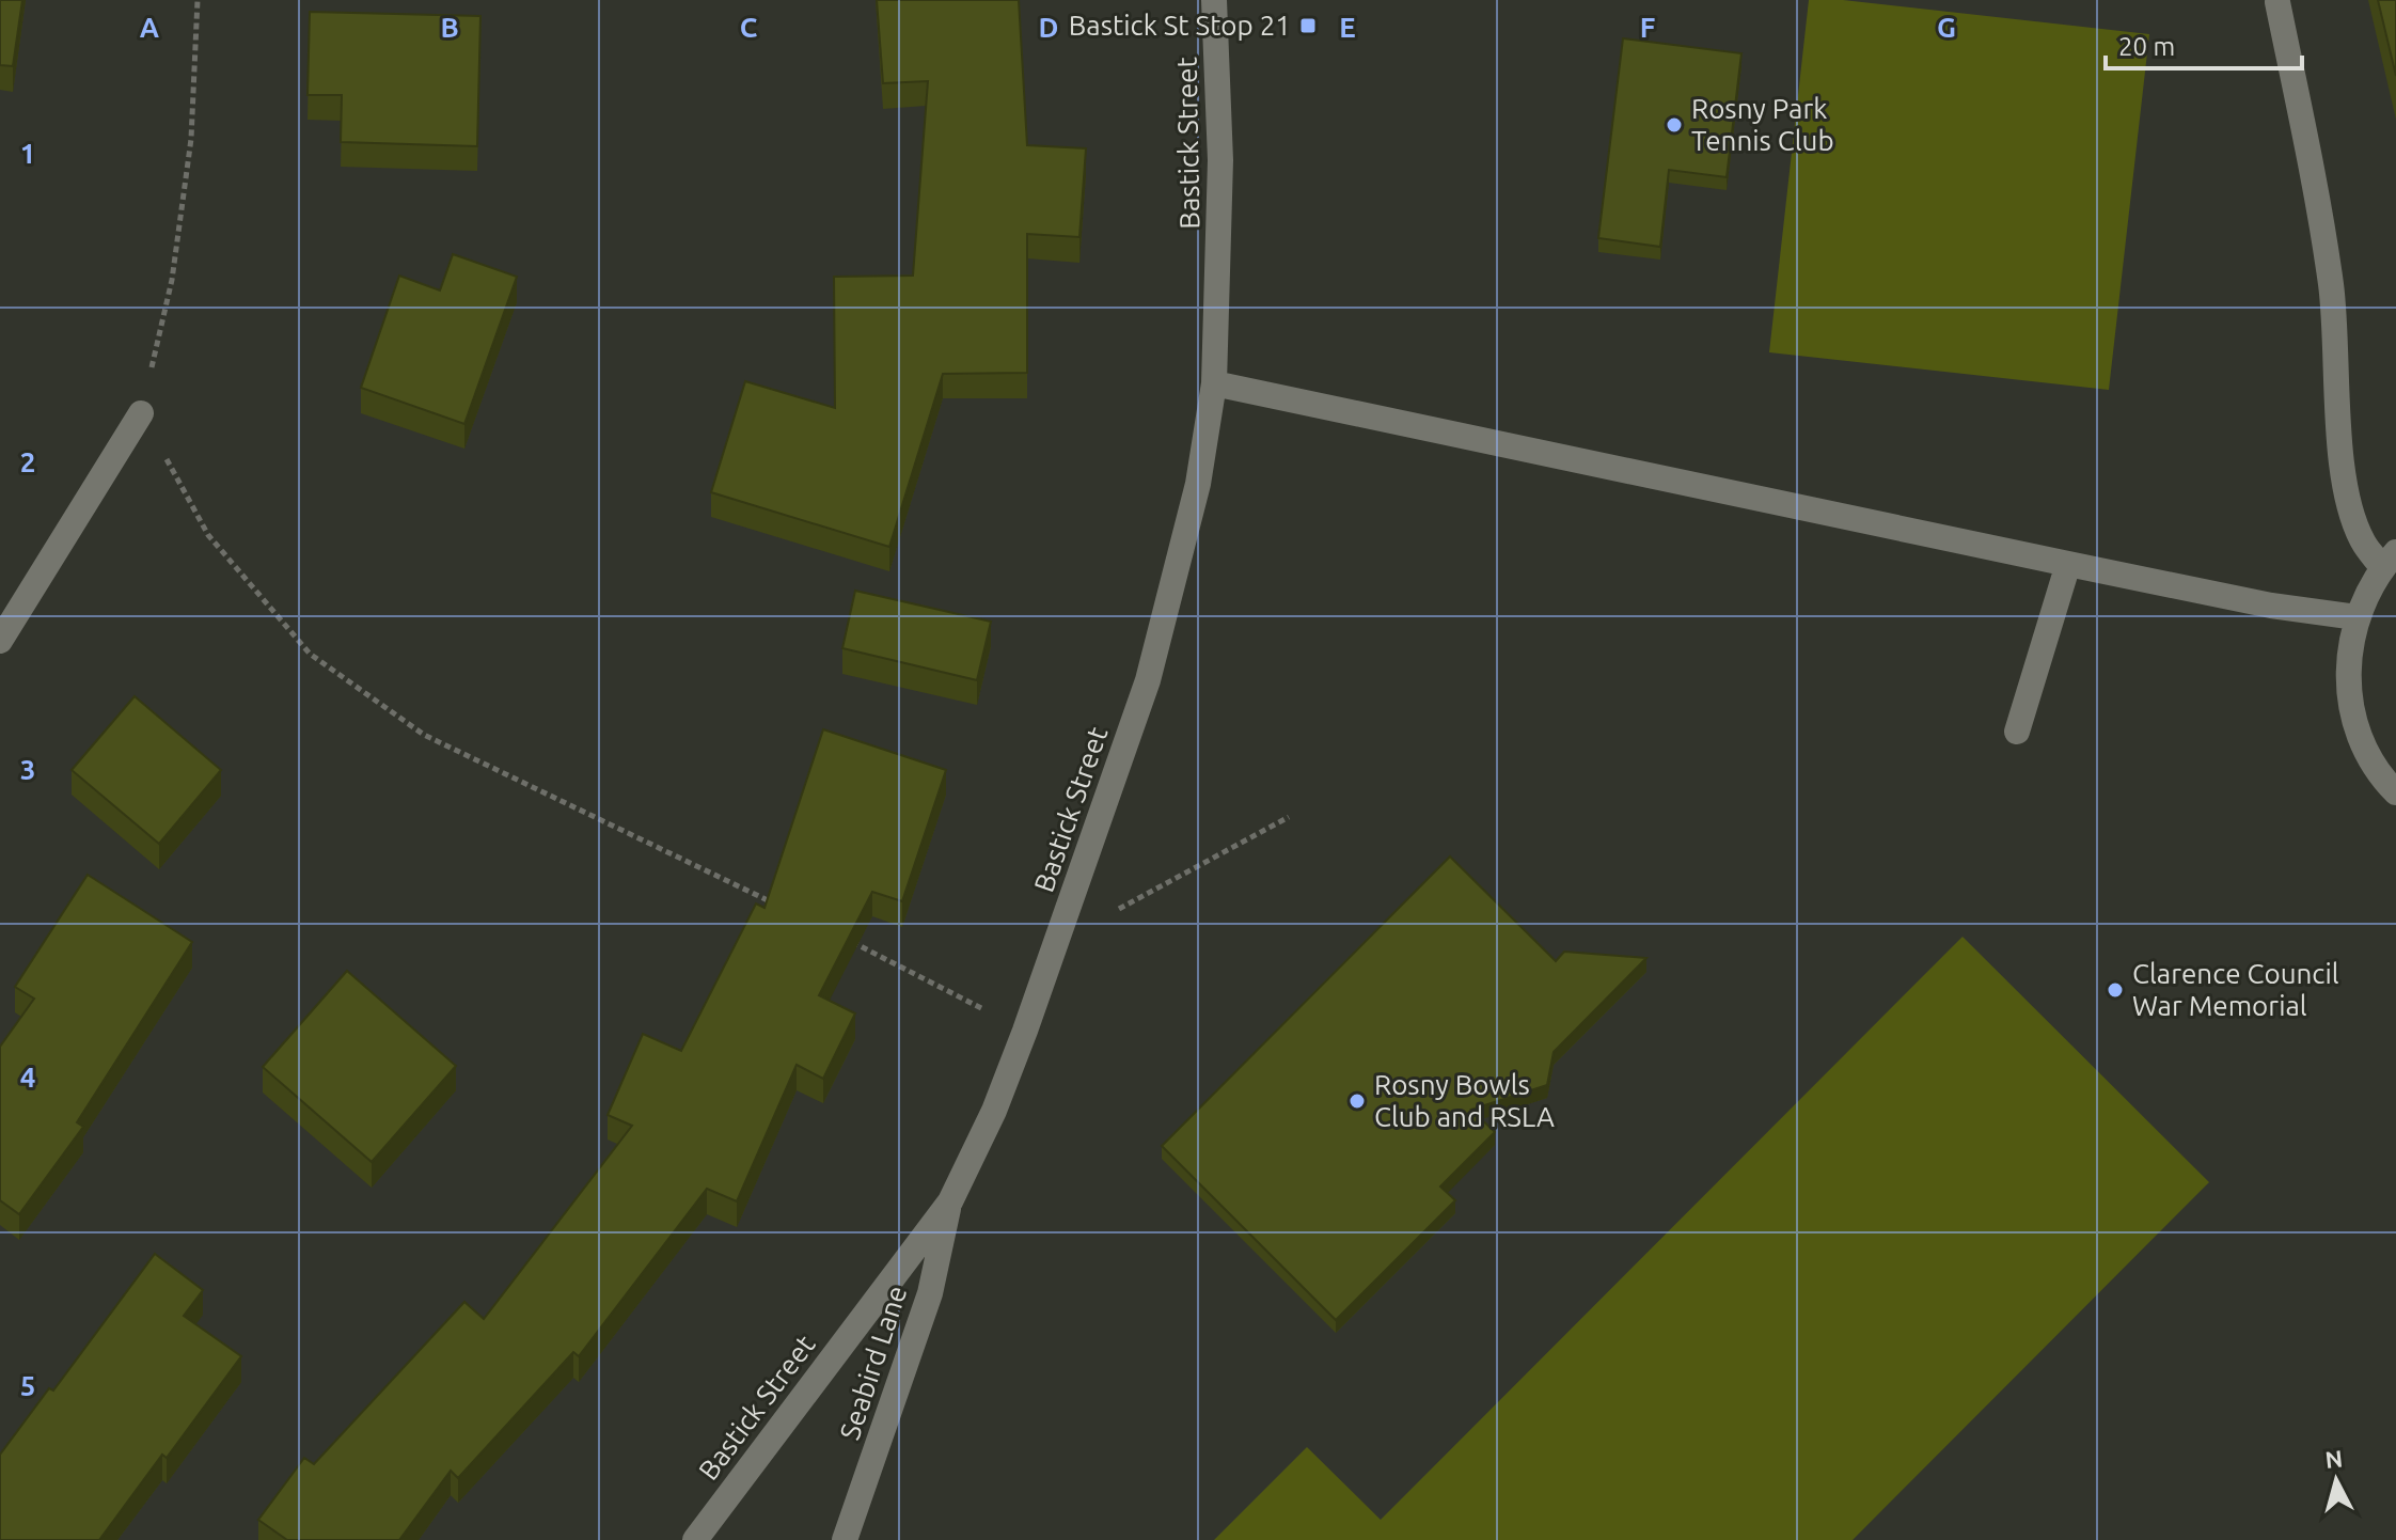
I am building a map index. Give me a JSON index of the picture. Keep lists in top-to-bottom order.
{
  "streets": {
    "street": ["Bastick Street", "Seabird Lane"]
  },
  "crossings": [
    ["Bastick Street", "Seabird Lane"]
  ],
  "places": {
    "transit": ["Bastick St Stop 21"],
    "other": ["Rosny Park Tennis Club", "Clarence Council War Memorial", "Rosny Bowls Club and RSLA"]
  },
  "scale_bar": "20 m",
  "north": "top",
  "grid": {
    "columns": [
      "A",
      "B",
      "C",
      "D",
      "E",
      "F",
      "G"
    ],
    "rows": [
      "1",
      "2",
      "3",
      "4",
      "5"
    ]
  }
}
